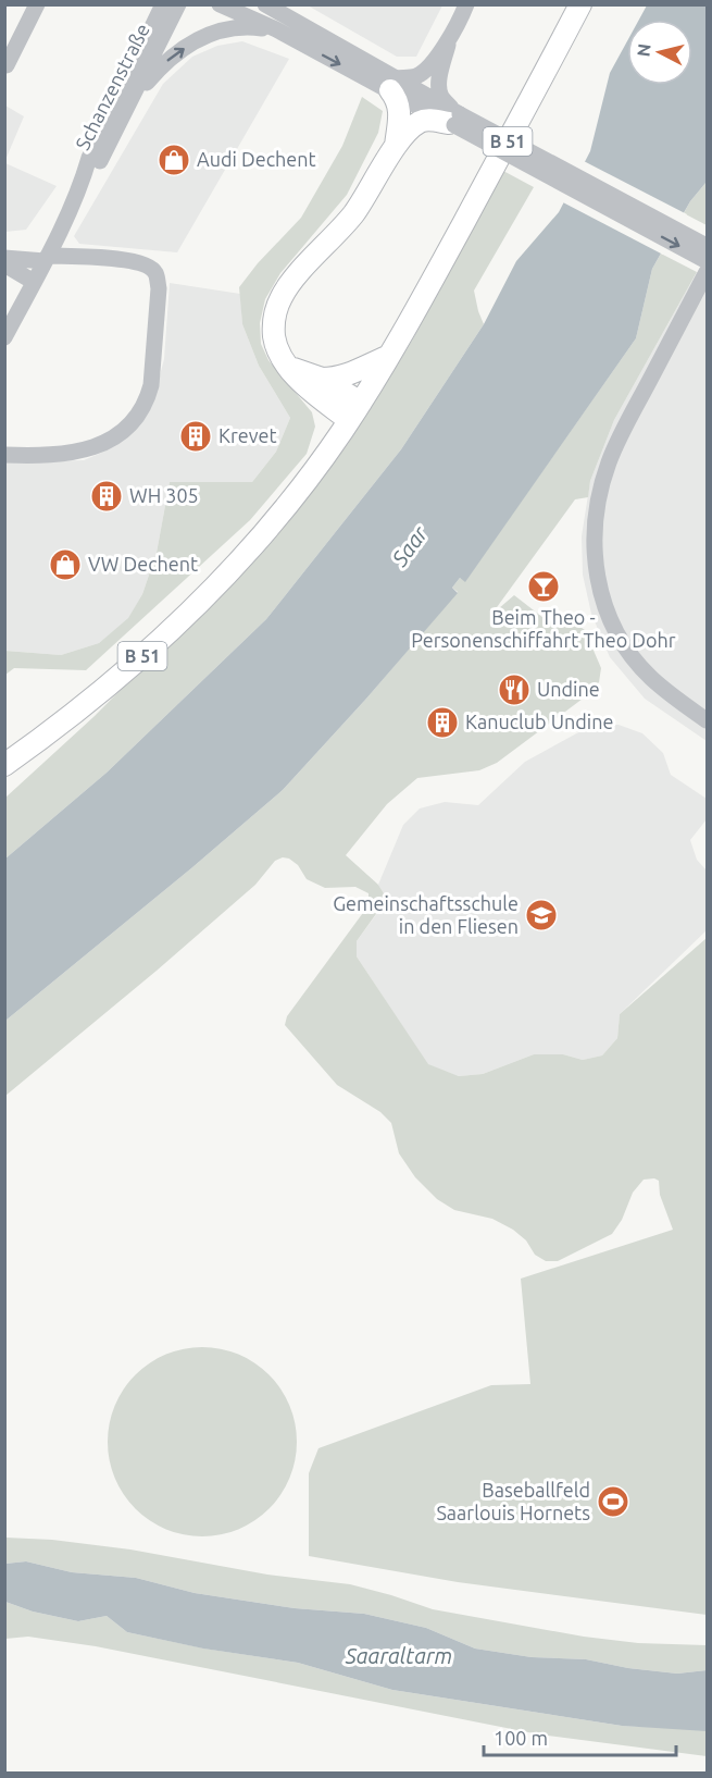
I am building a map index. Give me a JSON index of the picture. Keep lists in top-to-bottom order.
{
  "streets": {
    "main road": ["B 51"],
    "street": ["Schanzenstraße"]
  },
  "water": ["Saar", "Saaraltarm"],
  "places": {
    "shop": ["Audi Dechent", "VW Dechent"],
    "building": ["Krevet", "WH 305", "Kanuclub Undine"],
    "bar": ["Beim Theo - Personenschiffahrt Theo Dohr"],
    "restaurant": ["Undine"],
    "school or university": ["Gemeinschaftsschule in den Fliesen"],
    "sports": ["Baseballfeld Saarlouis Hornets"]
  },
  "scale_bar": "100 m",
  "north": "left"
}
